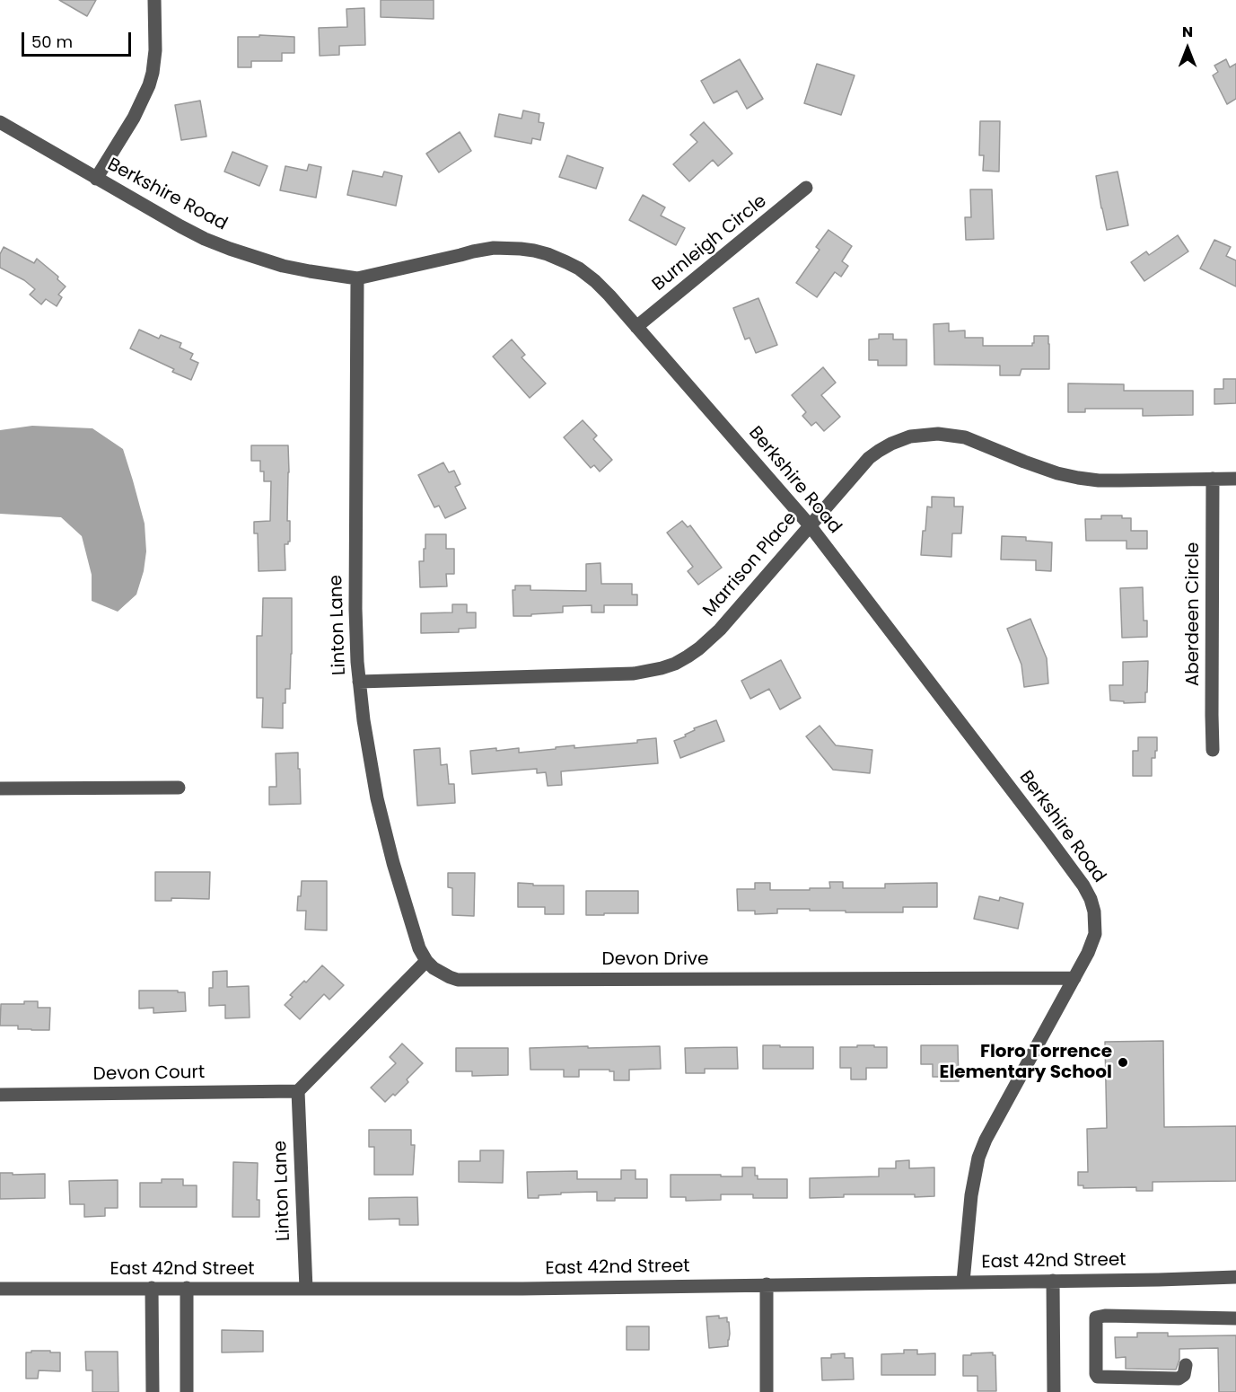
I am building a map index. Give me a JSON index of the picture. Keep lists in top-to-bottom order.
{
  "streets": {
    "street": [
      "Berkshire Road",
      "Burnleigh Circle",
      "Marrison Place",
      "Aberdeen Circle",
      "Linton Lane",
      "Devon Drive",
      "Devon Court",
      "East 42nd Street"
    ]
  },
  "crossings": [
    ["Berkshire Road", "Burnleigh Circle"],
    ["Berkshire Road", "Marrison Place"],
    ["Berkshire Road", "Linton Lane"],
    ["Berkshire Road", "Devon Drive"],
    ["Berkshire Road", "East 42nd Street"],
    ["Marrison Place", "Aberdeen Circle"],
    ["Marrison Place", "Linton Lane"],
    ["Linton Lane", "Devon Drive"],
    ["Linton Lane", "Devon Court"],
    ["Linton Lane", "East 42nd Street"]
  ],
  "places": ["Floro Torrence Elementary School"],
  "scale_bar": "50 m",
  "north": "top"
}
